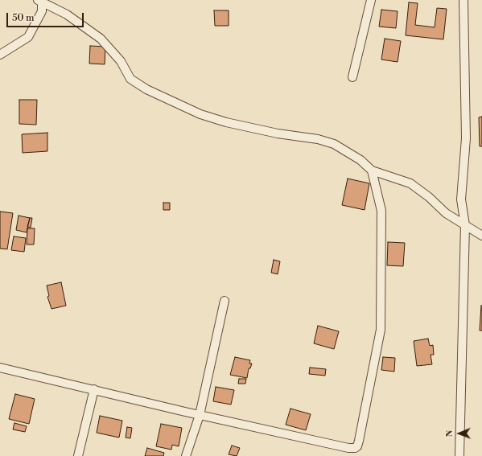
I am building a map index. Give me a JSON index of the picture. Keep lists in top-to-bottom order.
{
  "scale_bar": "50 m",
  "north": "left"
}
